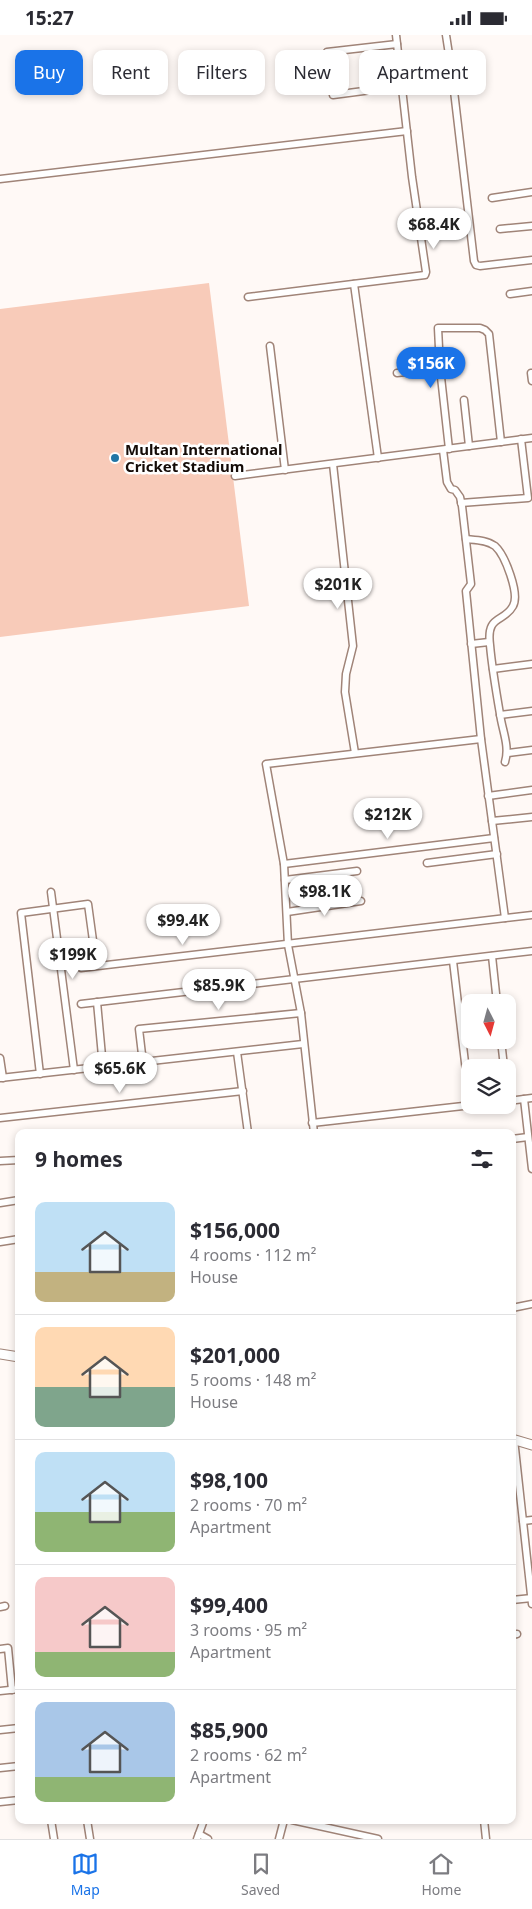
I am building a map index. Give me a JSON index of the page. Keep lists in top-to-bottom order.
{
  "places": ["Multan International Cricket Stadium"],
  "north": "bottom",
  "page": {
    "status": "15:27",
    "chip": [
      "Buy",
      "Rent",
      "Filters",
      "New",
      "Apartment"
    ],
    "price": [
      "$68.4K",
      "$156K",
      "$201K",
      "$212K",
      "$98.1K",
      "$99.4K",
      "$199K",
      "$85.9K",
      "$65.6K"
    ],
    "heading": "9 homes",
    "list": [
      {
        "name": "$156,000",
        "note": "4 rooms · 112 m² · House"
      },
      {
        "name": "$201,000",
        "note": "5 rooms · 148 m² · House"
      },
      {
        "name": "$98,100",
        "note": "2 rooms · 70 m² · Apartment"
      },
      {
        "name": "$99,400",
        "note": "3 rooms · 95 m² · Apartment"
      },
      {
        "name": "$85,900",
        "note": "2 rooms · 62 m² · Apartment"
      }
    ],
    "tabs": ["Map", "Saved", "Home"]
  }
}
